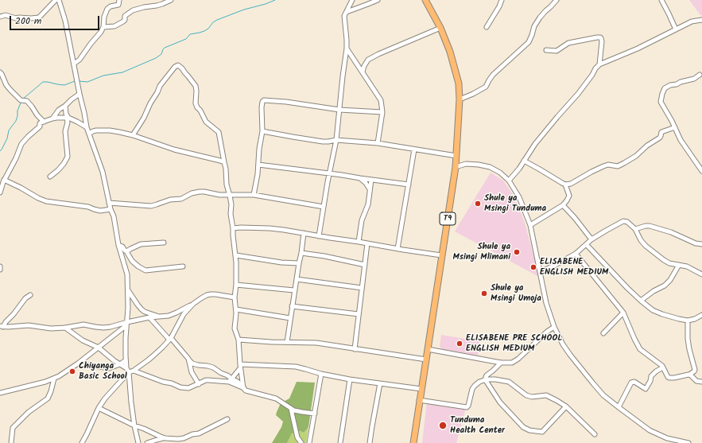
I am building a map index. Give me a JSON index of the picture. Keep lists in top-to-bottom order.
{
  "streets": {
    "highway": ["T9"]
  },
  "places": [
    "Shule ya Msingi Tunduma",
    "Shule ya Msingi Mlimani",
    "ELISABENE ENGLISH MEDIUM",
    "Shule ya Msingi Umoja",
    "ELISABENE PRE SCHOOL ENGLISH MEDIUM",
    "Chiyanga Basic School",
    "Tunduma Health Center"
  ],
  "scale_bar": "200 m"
}
